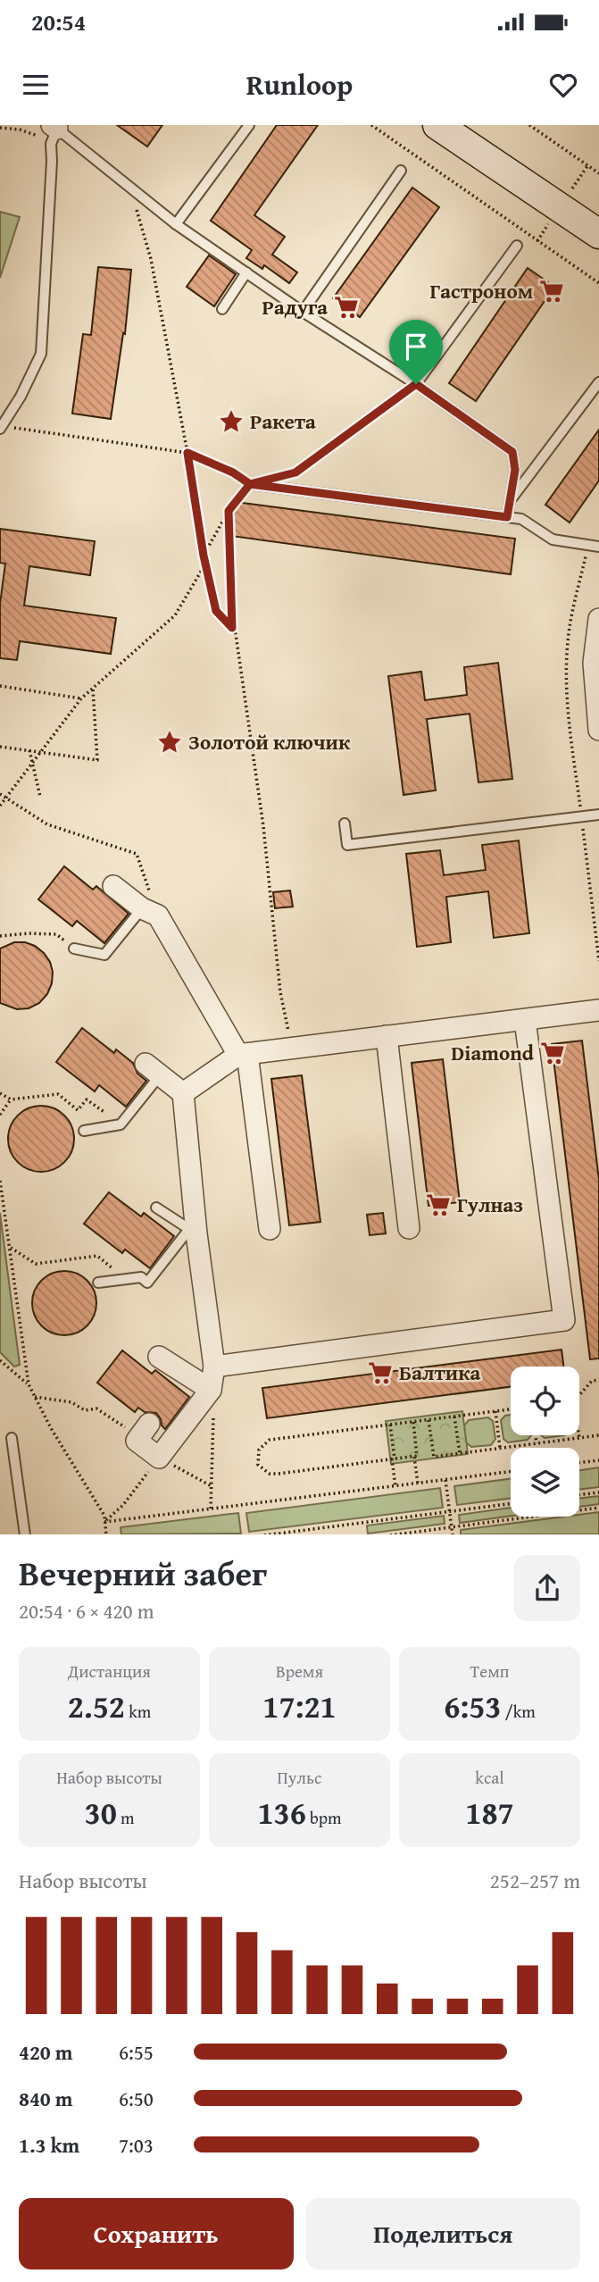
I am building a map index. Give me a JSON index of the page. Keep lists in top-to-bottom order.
{
  "places": {
    "supermarket": [
      "Гастроном",
      "Радуга",
      "Diamond",
      "Гулназ",
      "Балтика"
    ],
    "place": ["Ракета", "Золотой ключик"]
  },
  "page": {
    "status": "20:54",
    "header": "Runloop",
    "heading": ["Вечерний забег", "20:54 · 6 × 420 m"],
    "stats": [
      ["Дистанция", "2.52 km"],
      ["Время", "17:21"],
      ["Темп", "6:53 /km"],
      ["Набор высоты", "30 m"],
      ["Пульс", "136 bpm"],
      ["kcal", "187"]
    ],
    "chart": ["Набор высоты", "252–257 m"],
    "list": [
      {
        "name": "420 m",
        "note": "6:55"
      },
      {
        "name": "840 m",
        "note": "6:50"
      },
      {
        "name": "1.3 km",
        "note": "7:03"
      }
    ],
    "buttons": ["Сохранить", "Поделиться"]
  }
}
